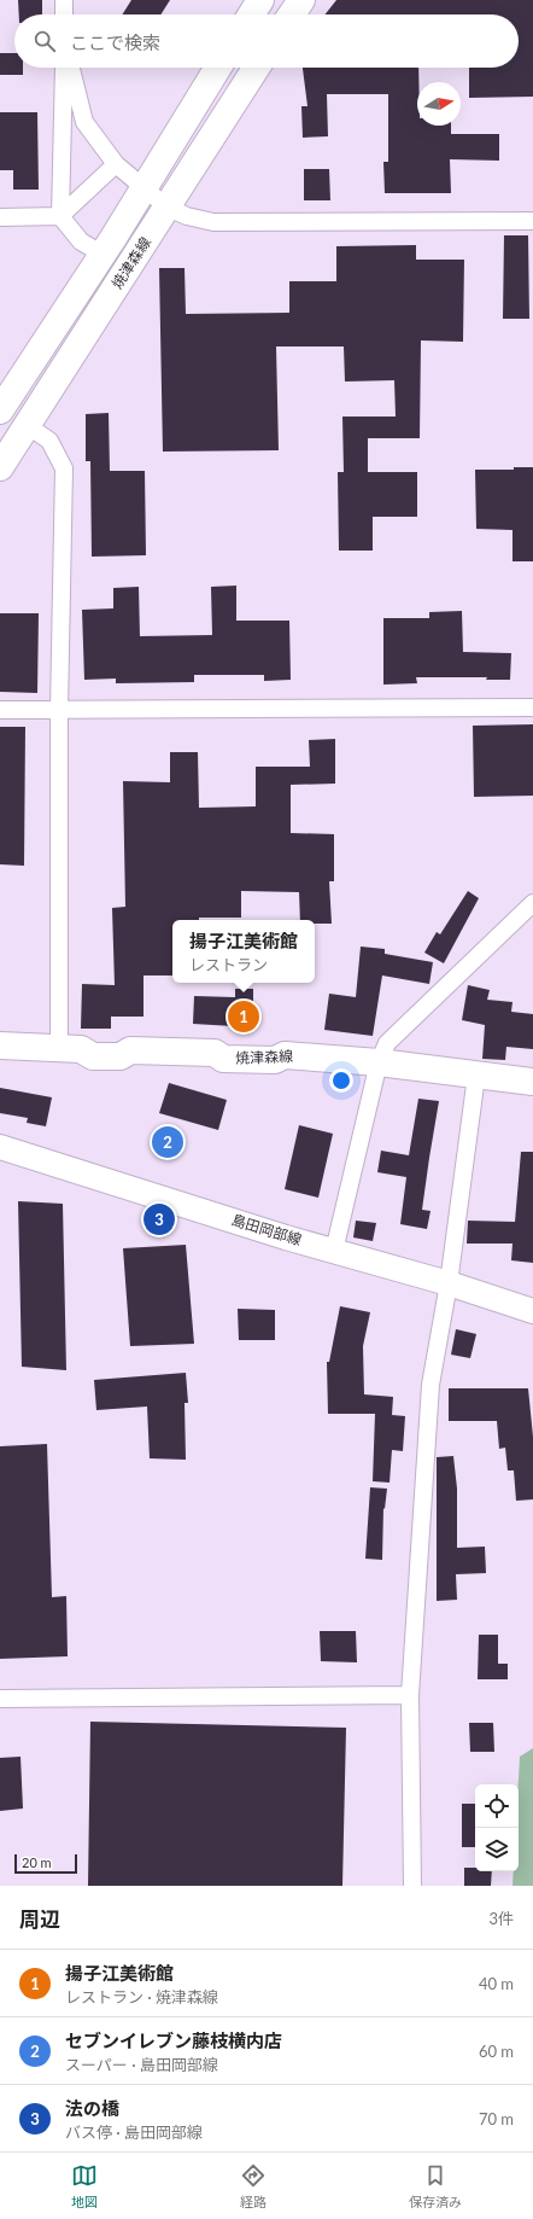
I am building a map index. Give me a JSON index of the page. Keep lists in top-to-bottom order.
{
  "streets": {
    "main road": ["焼津森線", "島田岡部線"]
  },
  "scale_bar": "20 m",
  "north": "right",
  "page": {
    "search": "ここで検索",
    "popup": ["揚子江美術館", "レストラン"],
    "pins": ["1", "2", "3"],
    "scale": "20 m",
    "heading": ["周辺", "3件"],
    "list": [
      {
        "mark": "1",
        "name": "揚子江美術館",
        "note": "レストラン · 焼津森線",
        "value": "40 m"
      },
      {
        "mark": "2",
        "name": "セブンイレブン藤枝横内店",
        "note": "スーパー · 島田岡部線",
        "value": "60 m"
      },
      {
        "mark": "3",
        "name": "法の橋",
        "note": "バス停 · 島田岡部線",
        "value": "70 m"
      }
    ],
    "nav": ["地図", "経路", "保存済み"]
  }
}
